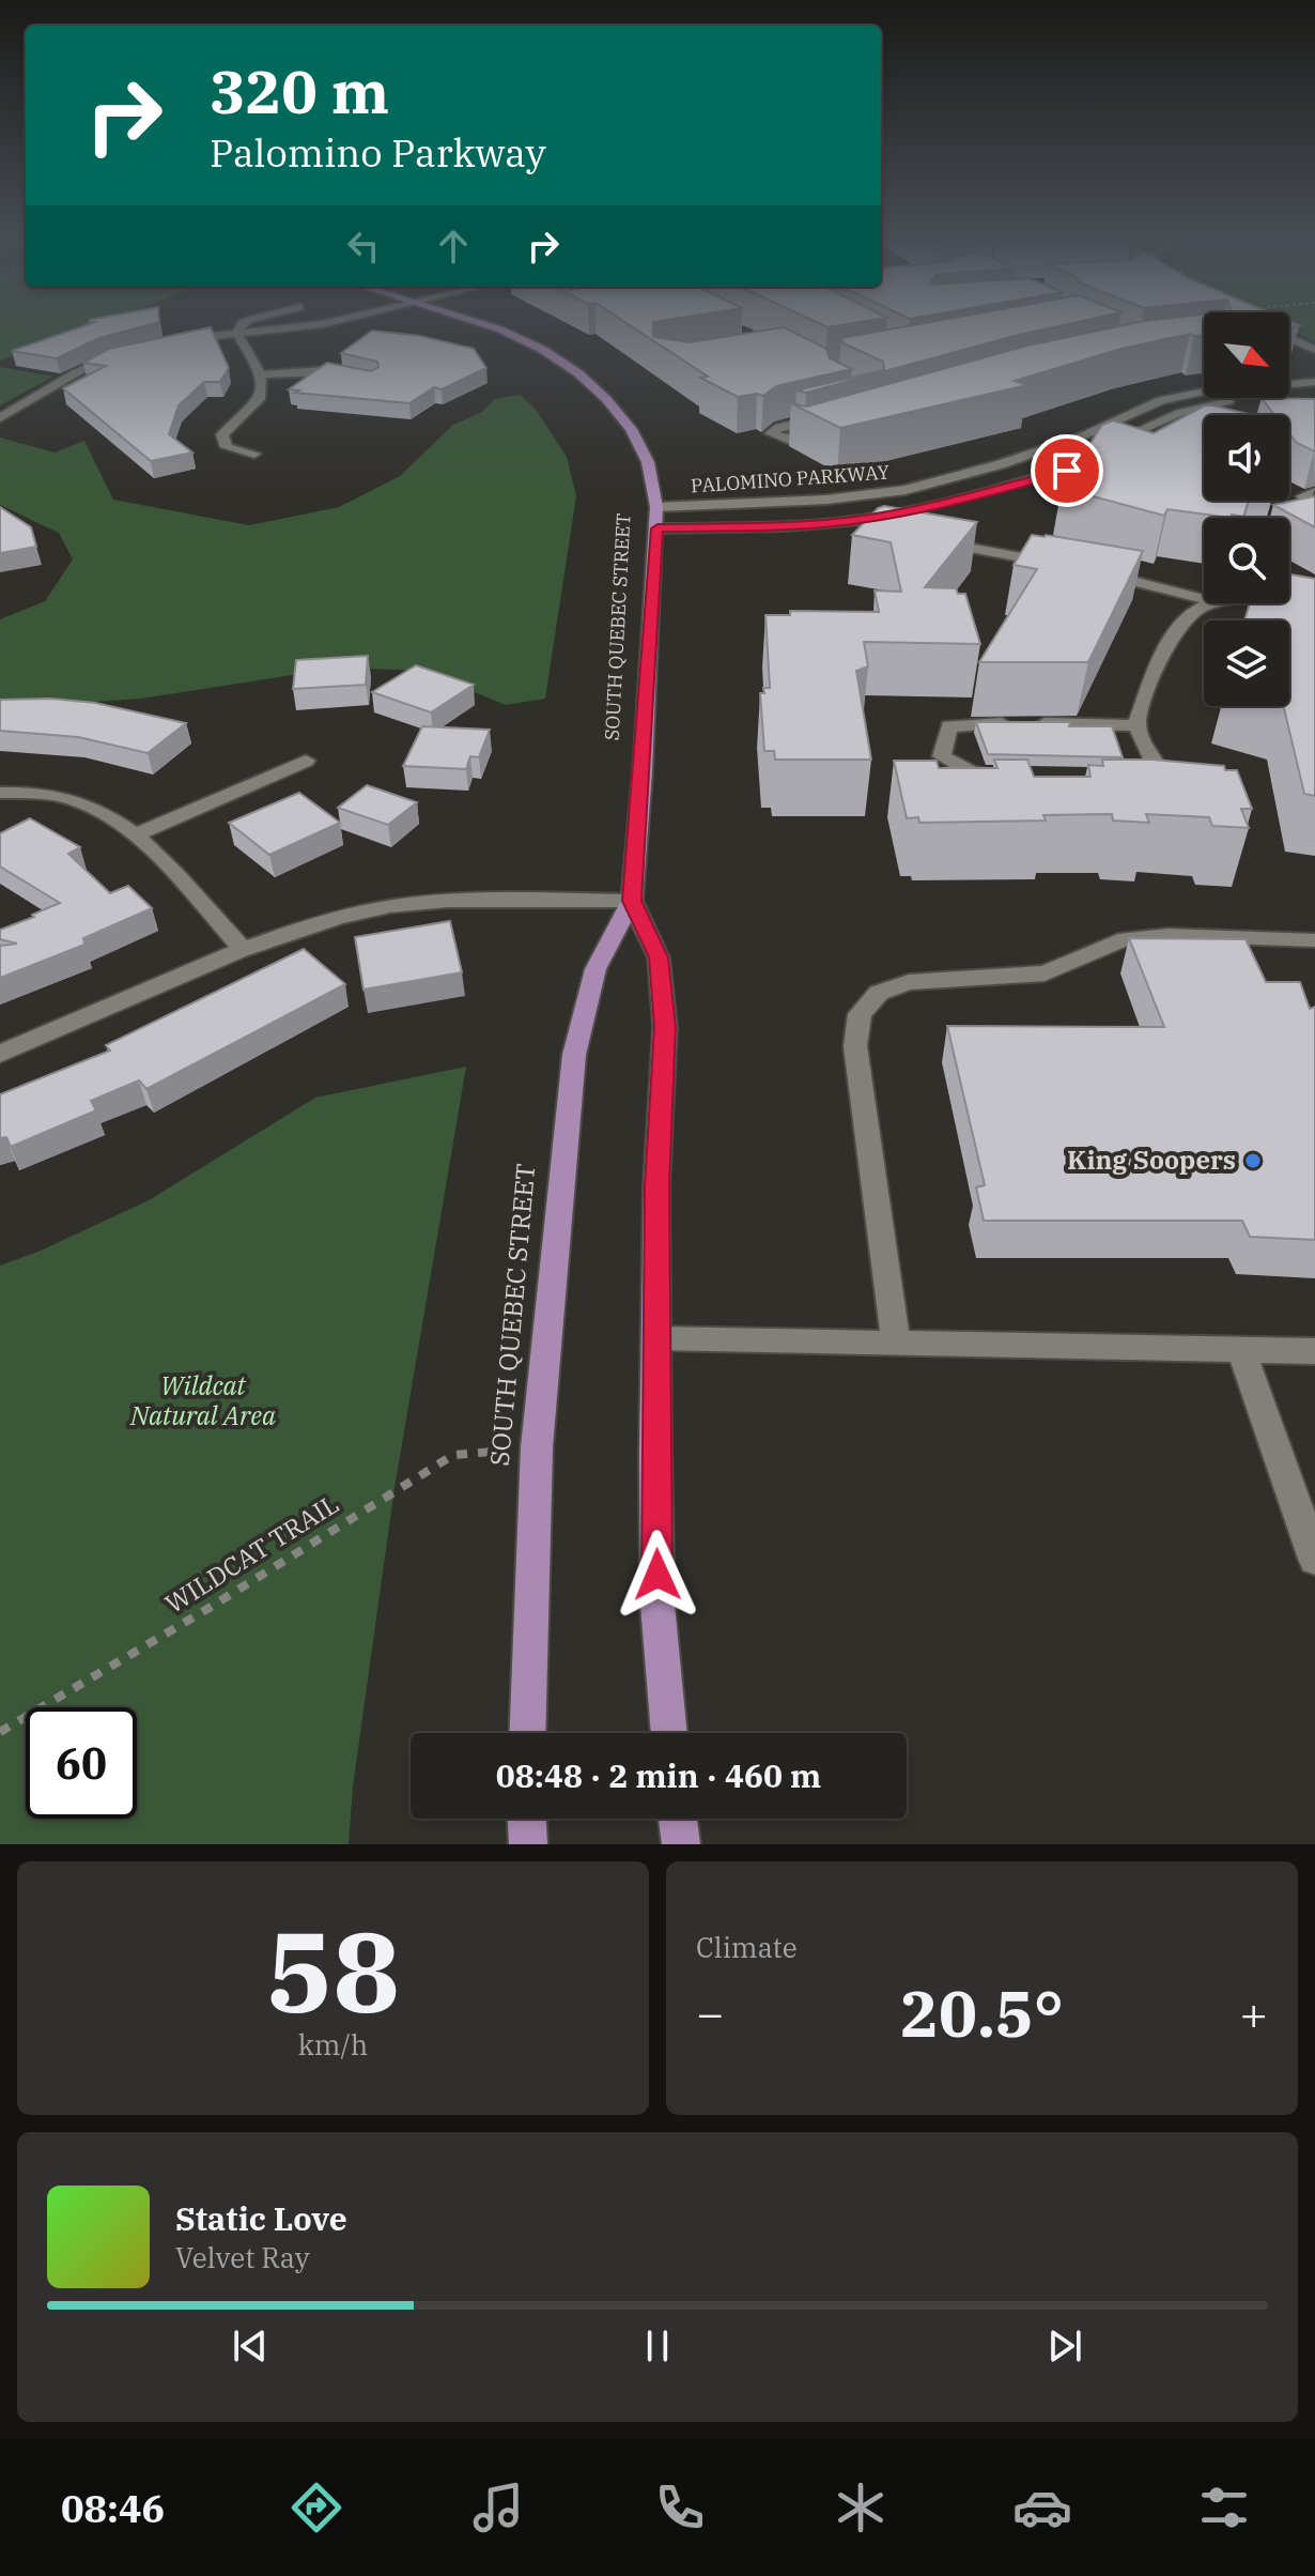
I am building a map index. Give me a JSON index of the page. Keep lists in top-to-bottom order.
{
  "streets": {
    "main road": ["SOUTH QUEBEC STREET"],
    "street": ["PALOMINO PARKWAY"],
    "path": ["WILDCAT TRAIL"]
  },
  "crossings": [
    ["PALOMINO PARKWAY", "SOUTH QUEBEC STREET"],
    ["SOUTH QUEBEC STREET", "WILDCAT TRAIL"]
  ],
  "parks": ["Wildcat Natural Area"],
  "places": ["King Soopers"],
  "north": "bottom right",
  "page": {
    "turn": ["320 m", "Palomino Parkway"],
    "limit": "60",
    "trip": "08:48 · 2 min · 460 m",
    "tile": [
      ["58", "km/h"],
      "Climate"
    ],
    "heat": ["−", "20.5°", "+"],
    "song": ["Static Love", "Velvet Ray"],
    "tabs": "08:46"
  }
}
